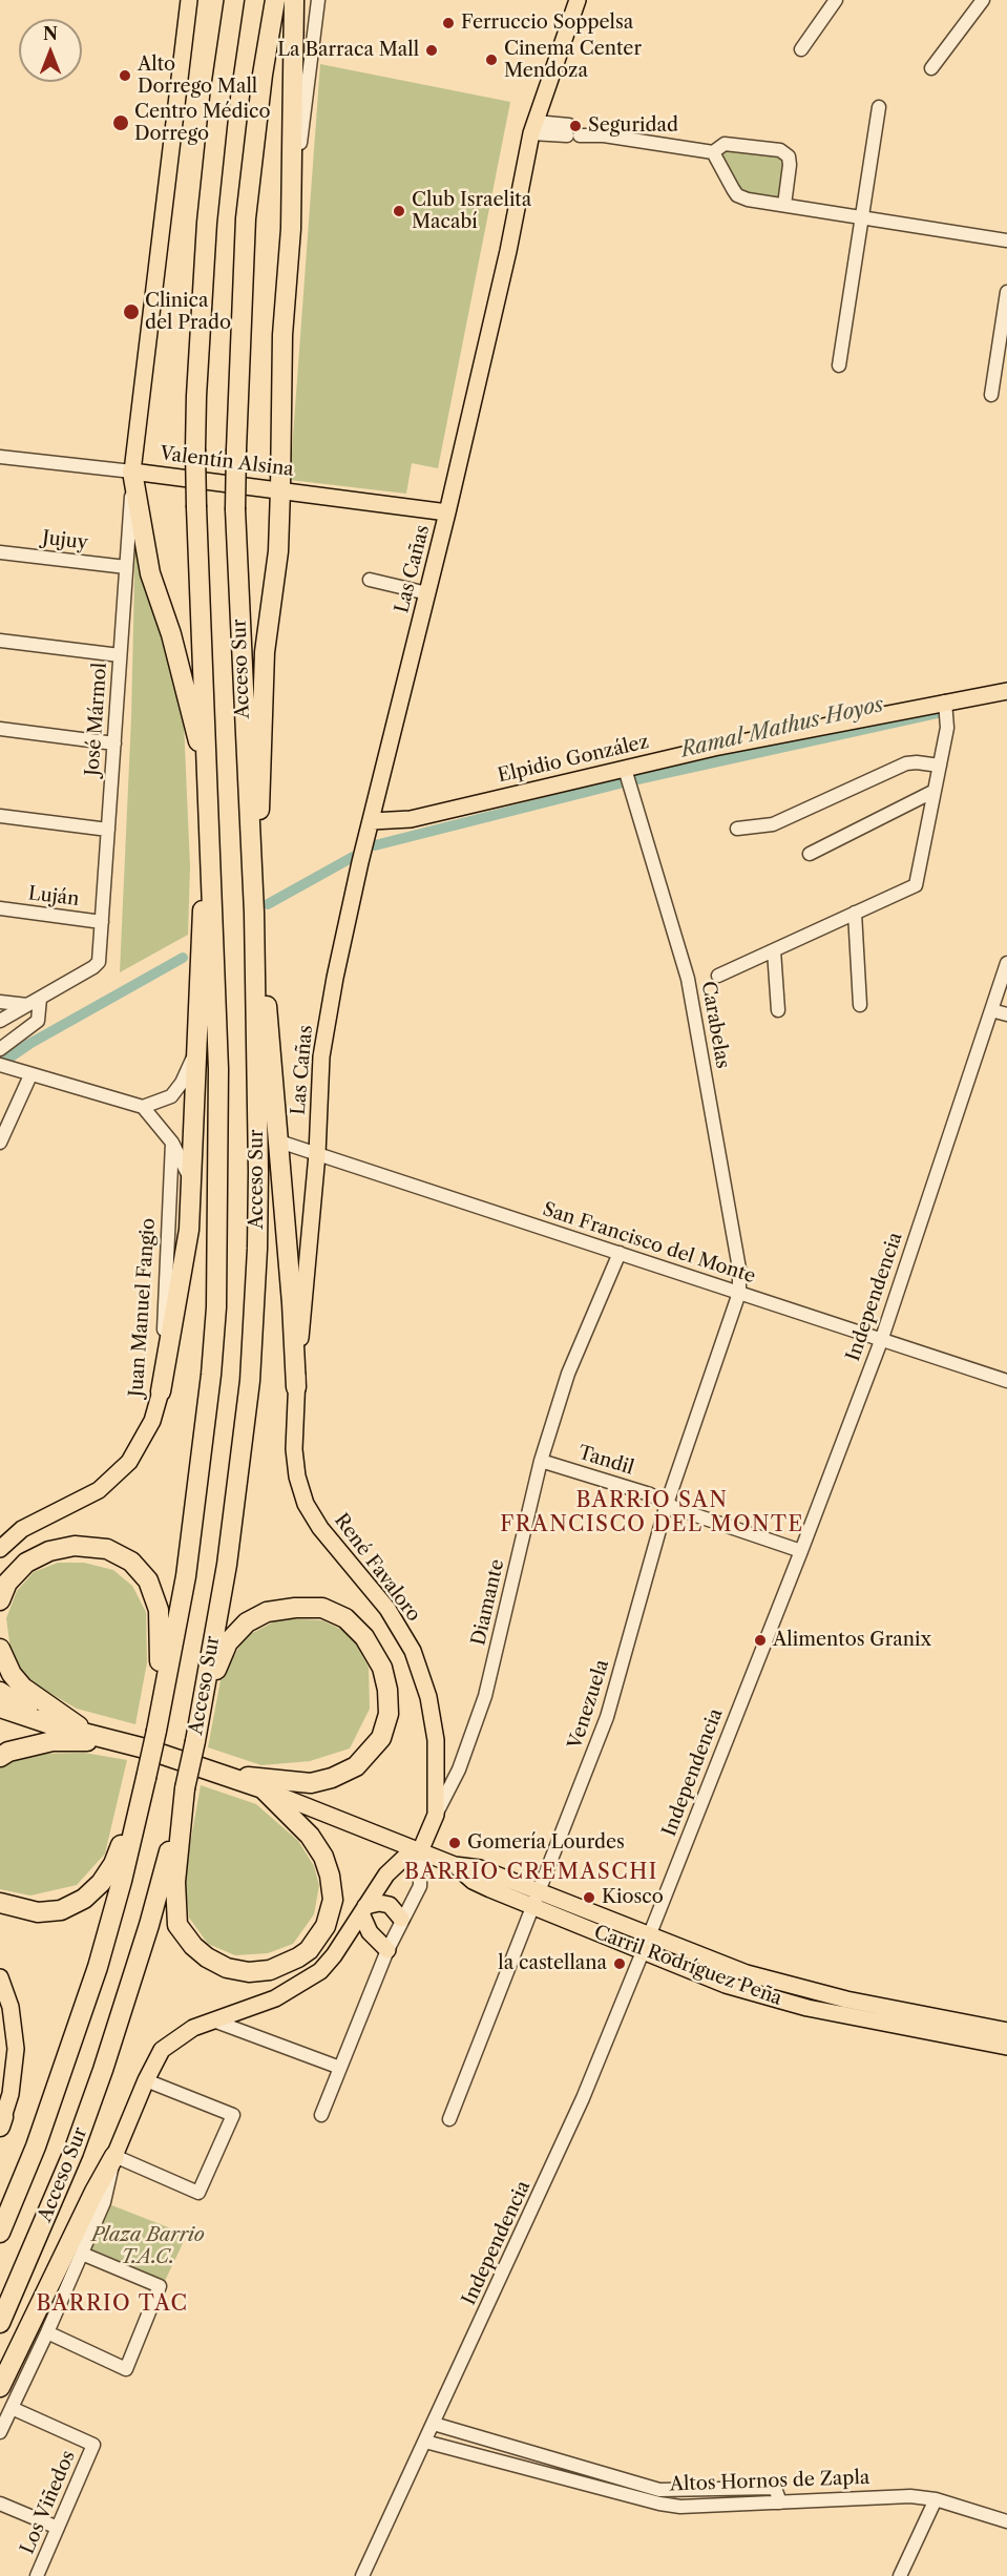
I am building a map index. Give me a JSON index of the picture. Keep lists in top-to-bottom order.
{
  "streets": {
    "highway": ["Acceso Sur", "Carril Rodríguez Peña"],
    "main road": [
      "Valentín Alsina",
      "Las Cañas",
      "Elpidio González",
      "Juan Manuel Fangio",
      "René Favaloro"
    ],
    "street": [
      "Jujuy",
      "José Mármol",
      "Luján",
      "Carabelas",
      "San Francisco del Monte",
      "Independencia",
      "Tandil",
      "Diamante",
      "Venezuela",
      "Altos Hornos de Zapla",
      "Los Viñedos"
    ]
  },
  "crossings": [
    ["Valentín Alsina", "Las Cañas"],
    ["Valentín Alsina", "José Mármol"],
    ["Jujuy", "José Mármol"],
    ["Las Cañas", "Elpidio González"],
    ["Las Cañas", "San Francisco del Monte"],
    ["Las Cañas", "René Favaloro"],
    ["José Mármol", "Luján"],
    ["Elpidio González", "Carabelas"],
    ["Carabelas", "San Francisco del Monte"],
    ["Carabelas", "Venezuela"],
    ["San Francisco del Monte", "Independencia"],
    ["San Francisco del Monte", "René Favaloro"],
    ["San Francisco del Monte", "Diamante"],
    ["San Francisco del Monte", "Venezuela"],
    ["Independencia", "Tandil"],
    ["Independencia", "Carril Rodríguez Peña"],
    ["Independencia", "Altos Hornos de Zapla"],
    ["Tandil", "Diamante"],
    ["Tandil", "Venezuela"],
    ["René Favaloro", "Diamante"],
    ["René Favaloro", "Carril Rodríguez Peña"],
    ["Venezuela", "Carril Rodríguez Peña"]
  ],
  "districts": ["BARRIO SAN FRANCISCO DEL MONTE", "BARRIO CREMASCHI", "BARRIO TAC"],
  "water": ["Ramal Mathus Hoyos"],
  "parks": ["Plaza Barrio T.A.C."],
  "places": [
    "Ferruccio Soppelsa",
    "La Barraca Mall",
    "Cinema Center Mendoza",
    "Alto Dorrego Mall",
    "Centro Médico Dorrego",
    "Seguridad",
    "Club Israelita Macabí",
    "Clinica del Prado",
    "Alimentos Granix",
    "Gomería Lourdes",
    "Kiosco",
    "la castellana"
  ],
  "north": "top"
}
